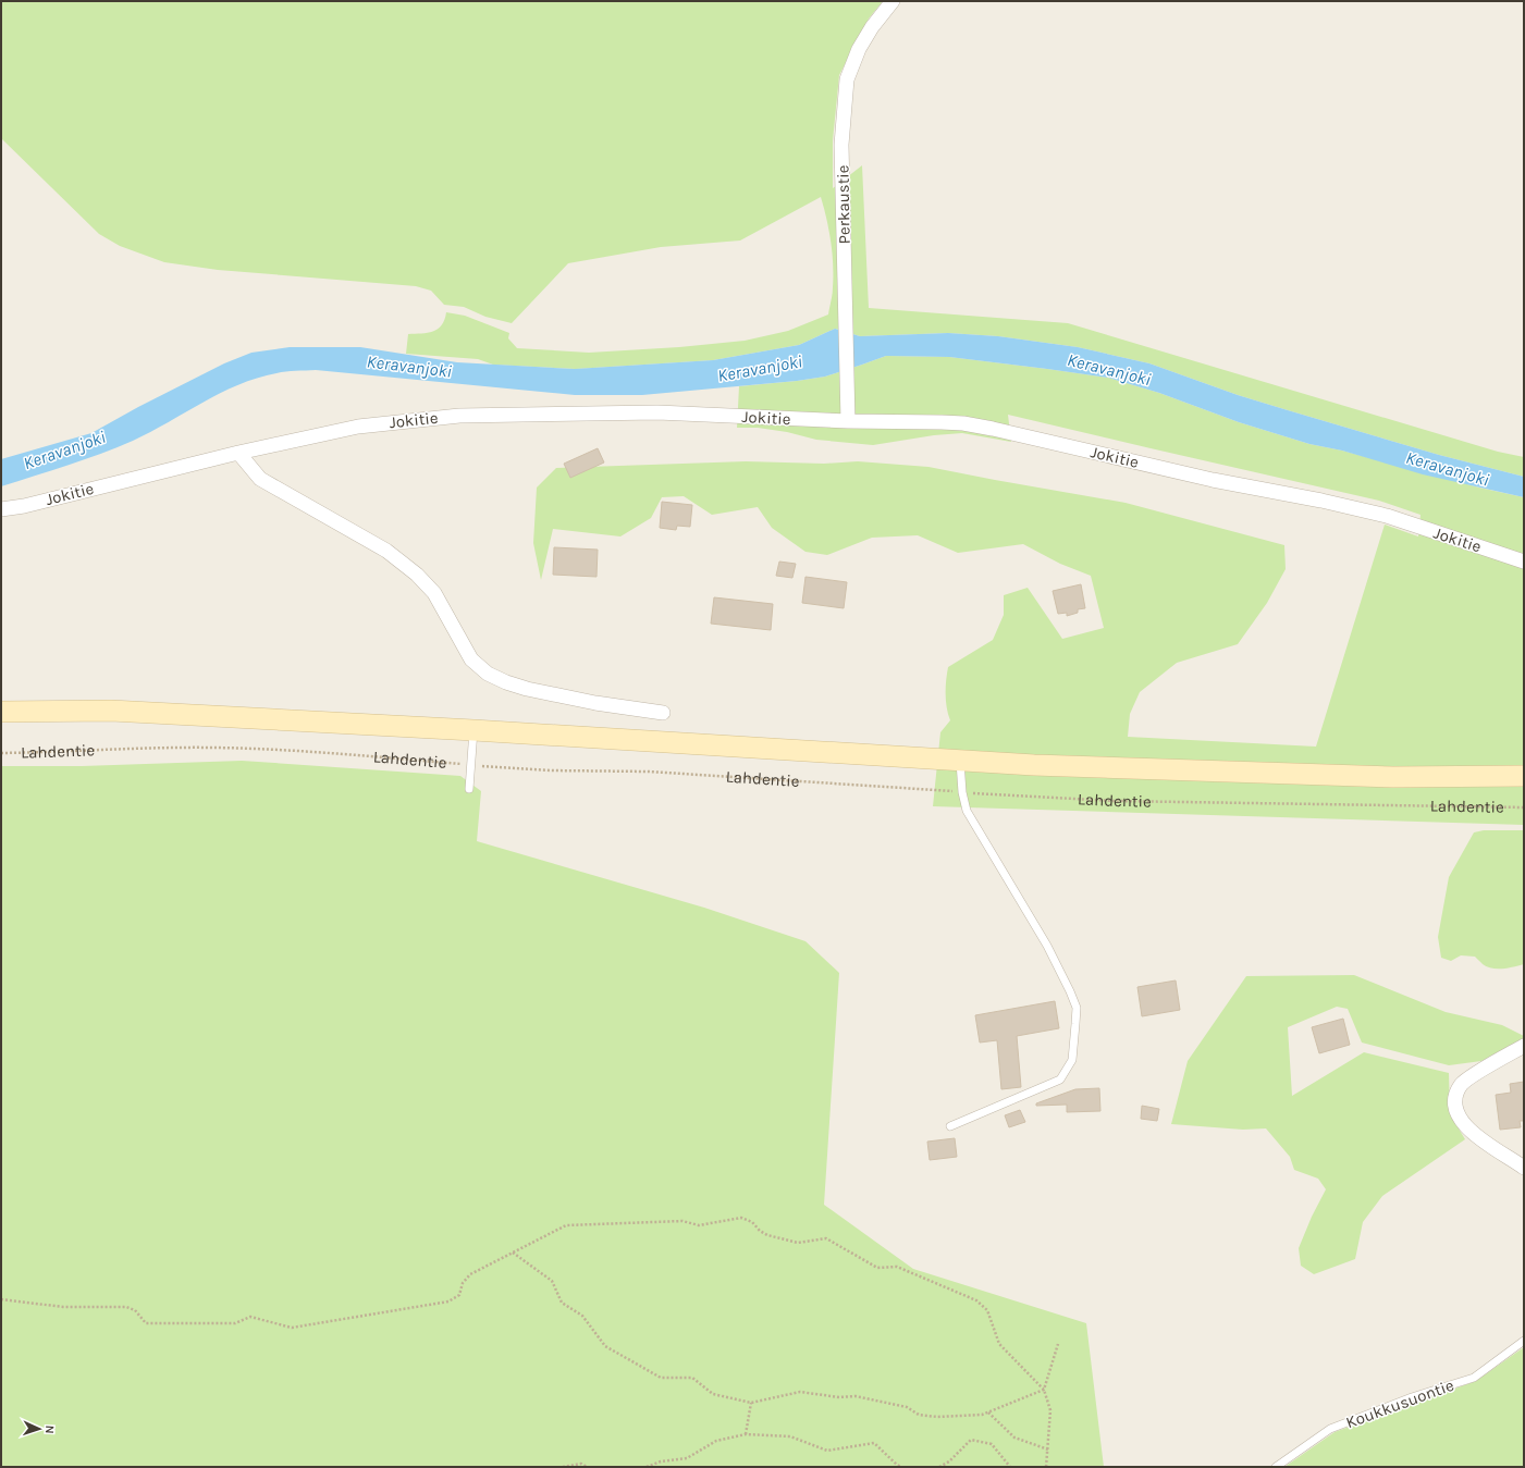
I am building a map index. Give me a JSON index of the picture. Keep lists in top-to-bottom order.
{
  "streets": {
    "main road": ["Lahdentie"],
    "street": ["Perkaustie", "Jokitie"],
    "lane": ["Koukkusuontie"]
  },
  "crossings": [
    ["Perkaustie", "Jokitie"]
  ],
  "water": ["Keravanjoki"],
  "north": "right"
}
